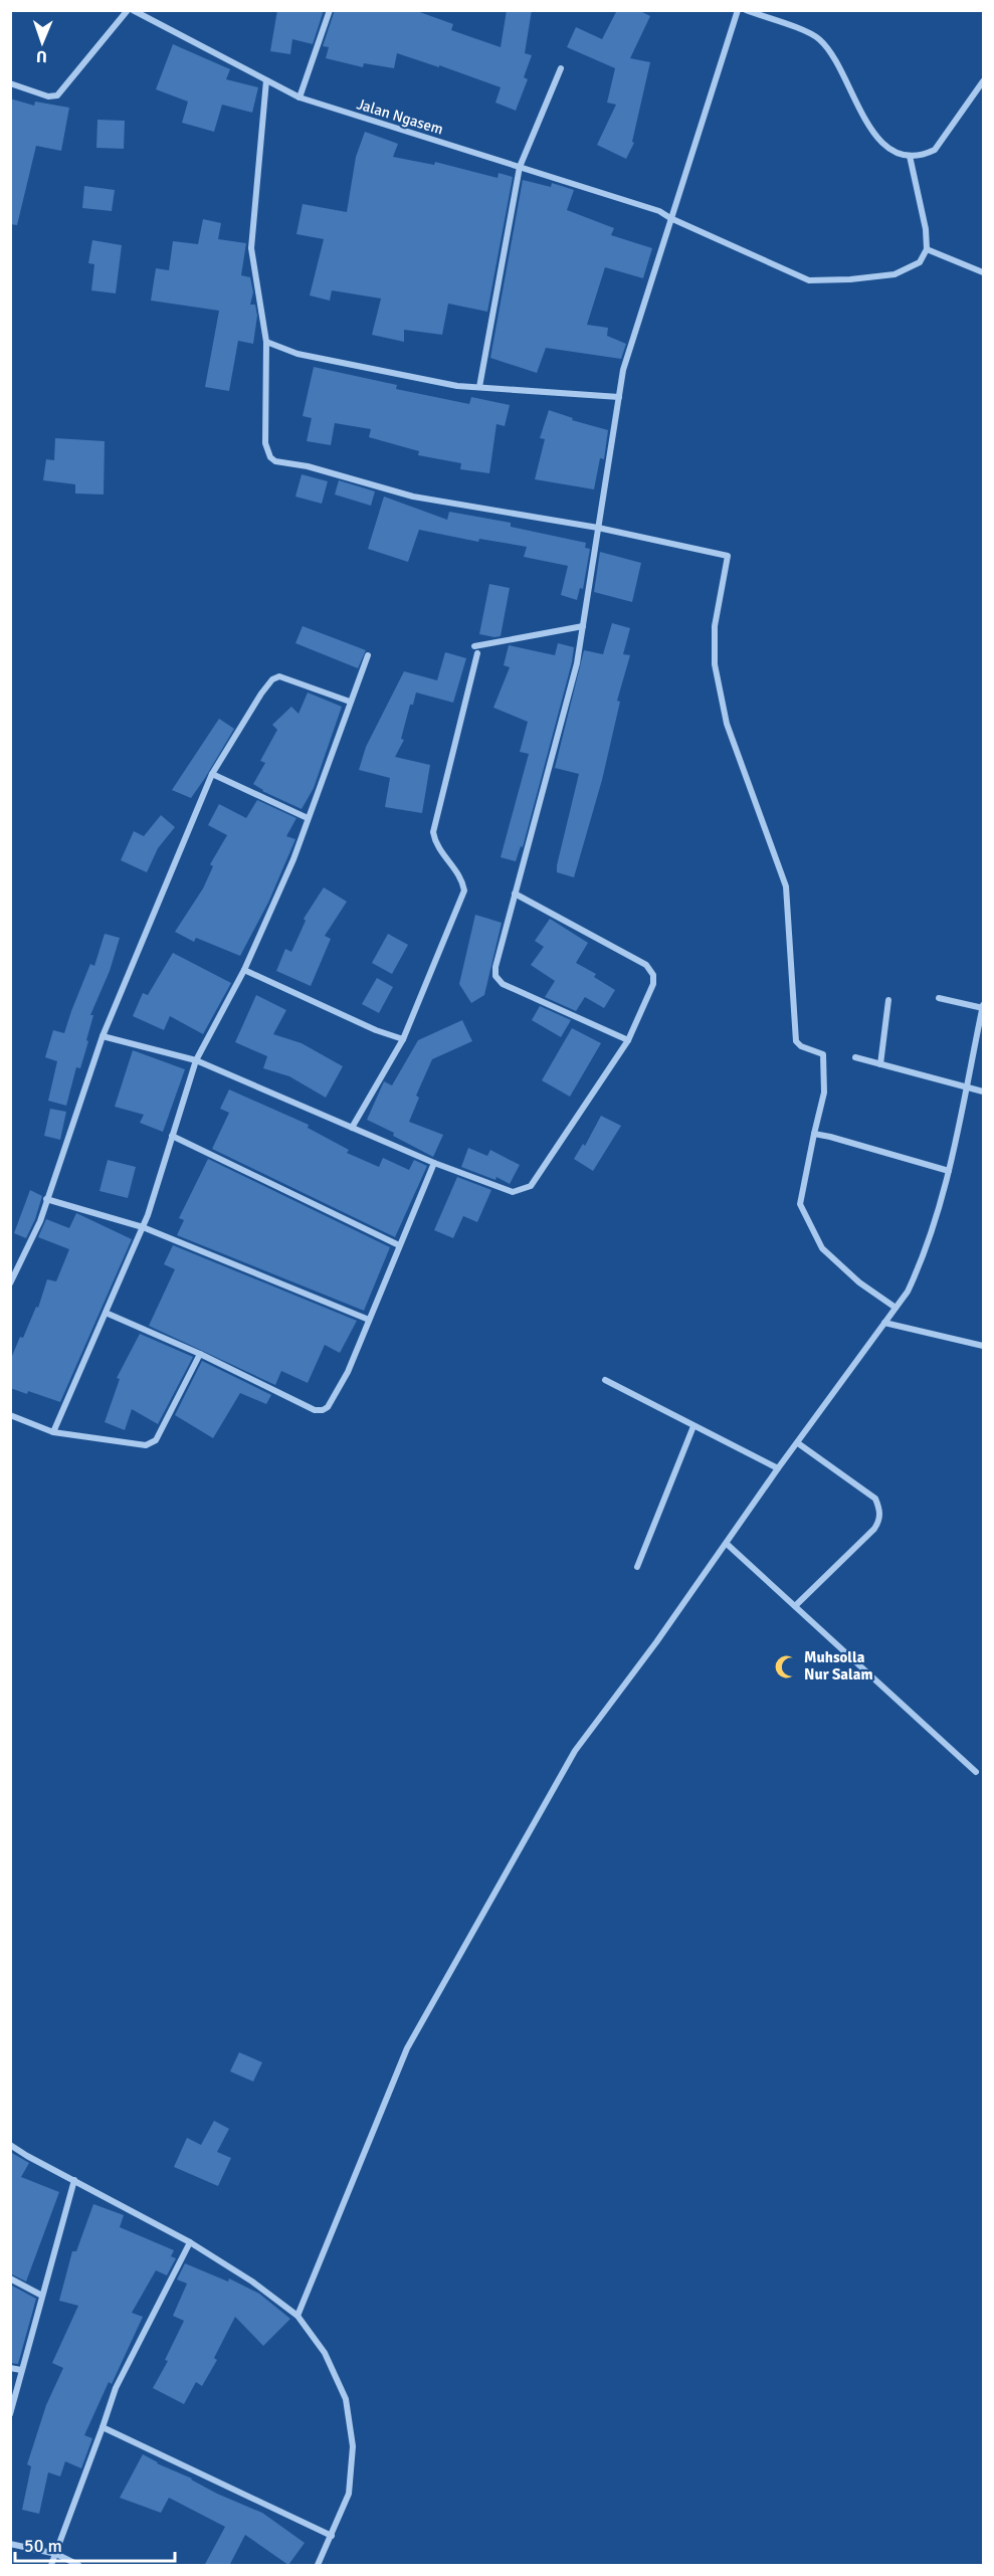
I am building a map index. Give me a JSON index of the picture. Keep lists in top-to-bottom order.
{
  "streets": {
    "street": ["Jalan Ngasem"]
  },
  "places": {
    "mosque": ["Muhsolla Nur Salam"]
  },
  "scale_bar": "50 m",
  "north": "bottom"
}
